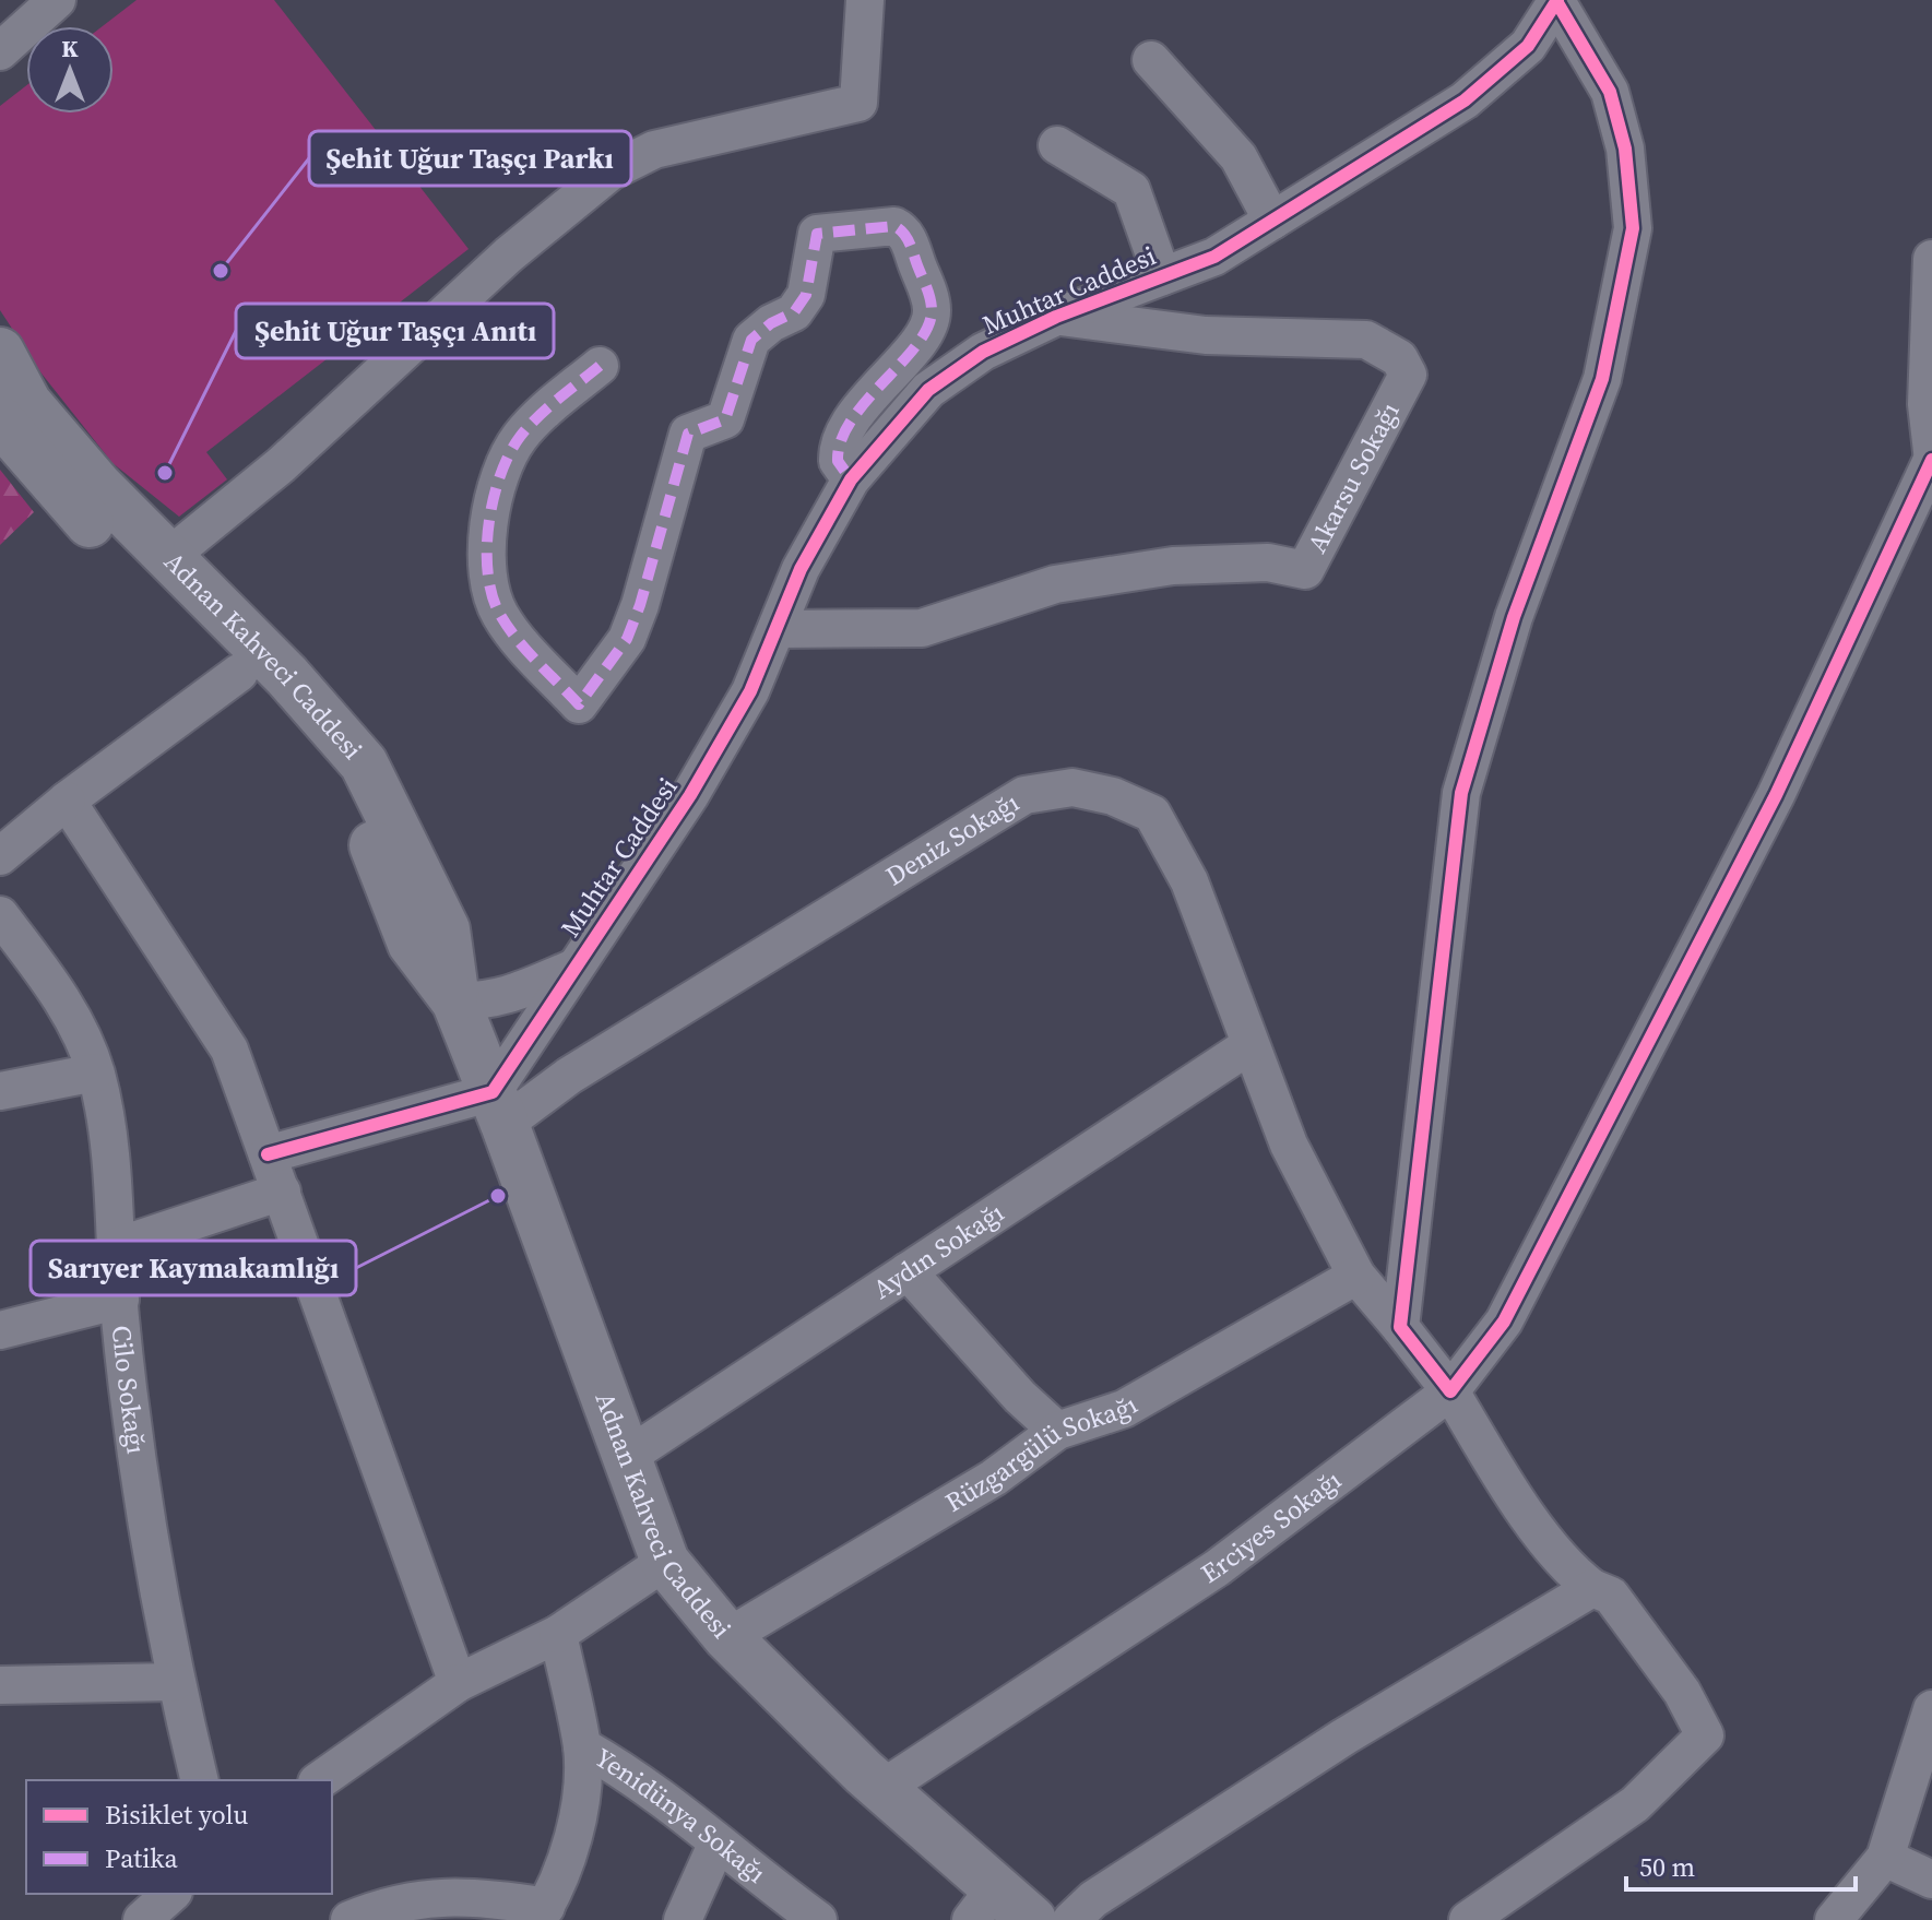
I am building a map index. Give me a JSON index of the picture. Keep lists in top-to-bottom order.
{
  "streets": {
    "main road": ["Adnan Kahveci Caddesi"],
    "street": [
      "Muhtar Caddesi",
      "Akarsu Sokağı",
      "Deniz Sokağı",
      "Aydın Sokağı",
      "Cilo Sokağı",
      "Rüzgargülü Sokağı",
      "Erciyes Sokağı",
      "Yenidünya Sokağı"
    ]
  },
  "crossings": [
    ["Muhtar Caddesi", "Akarsu Sokağı"],
    ["Muhtar Caddesi", "Adnan Kahveci Caddesi"],
    ["Muhtar Caddesi", "Deniz Sokağı"],
    ["Adnan Kahveci Caddesi", "Deniz Sokağı"],
    ["Adnan Kahveci Caddesi", "Aydın Sokağı"],
    ["Adnan Kahveci Caddesi", "Rüzgargülü Sokağı"],
    ["Adnan Kahveci Caddesi", "Erciyes Sokağı"],
    ["Deniz Sokağı", "Aydın Sokağı"],
    ["Deniz Sokağı", "Rüzgargülü Sokağı"],
    ["Deniz Sokağı", "Erciyes Sokağı"]
  ],
  "places": ["Şehit Uğur Taşçı Parkı", "Şehit Uğur Taşçı Anıtı", "Sarıyer Kaymakamlığı"],
  "legend": ["Bisiklet yolu", "Patika"],
  "scale_bar": "50 m",
  "north": "top"
}
